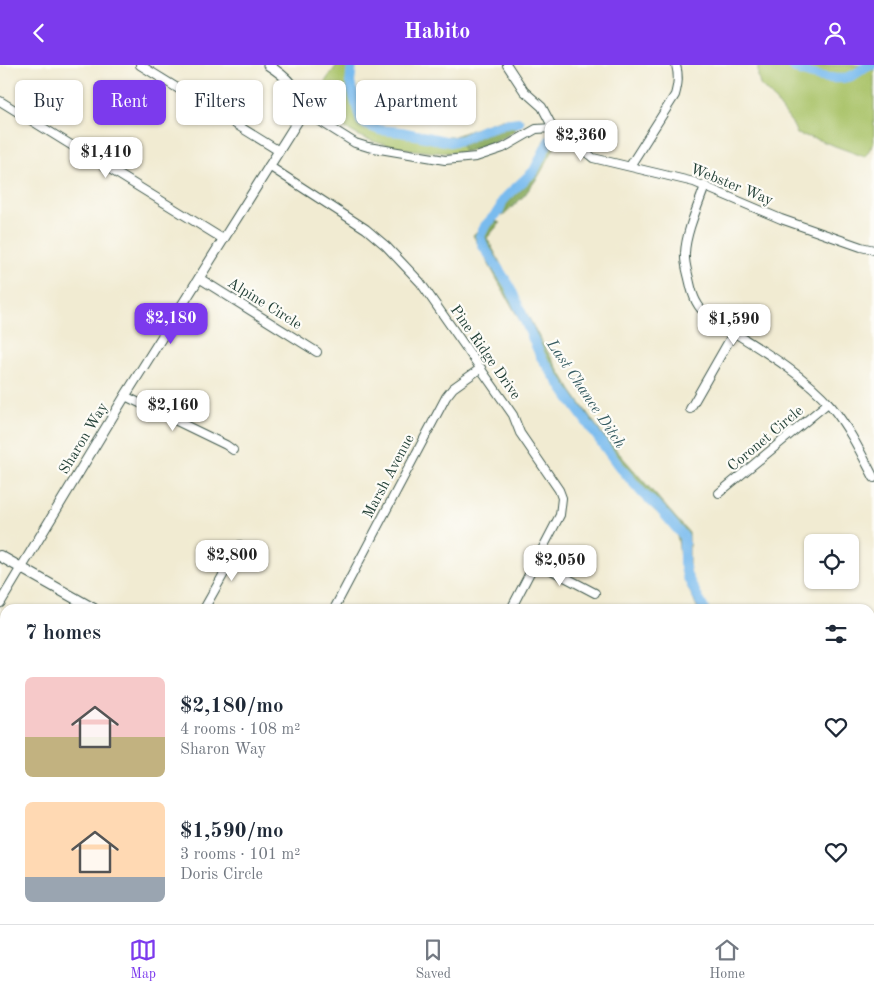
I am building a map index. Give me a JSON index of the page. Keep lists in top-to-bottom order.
{
  "streets": {
    "street": [
      "Webster Way",
      "Alpine Circle",
      "Pine Ridge Drive",
      "Sharon Way",
      "Coronet Circle",
      "Marsh Avenue"
    ]
  },
  "crossings": [
    ["Alpine Circle", "Sharon Way"],
    ["Pine Ridge Drive", "Sharon Way"],
    ["Pine Ridge Drive", "Marsh Avenue"]
  ],
  "water": ["Last Chance Ditch"],
  "page": {
    "header": "Habito",
    "chip": [
      "Buy",
      "Rent",
      "Filters",
      "New",
      "Apartment"
    ],
    "price": [
      "$2,360",
      "$1,410",
      "$2,180",
      "$1,590",
      "$2,160",
      "$2,800",
      "$2,050"
    ],
    "heading": "7 homes",
    "list": [
      {
        "name": "$2,180/mo",
        "note": "4 rooms · 108 m² · Sharon Way"
      },
      {
        "name": "$1,590/mo",
        "note": "3 rooms · 101 m² · Doris Circle"
      }
    ],
    "tabs": ["Map", "Saved", "Home"]
  }
}
